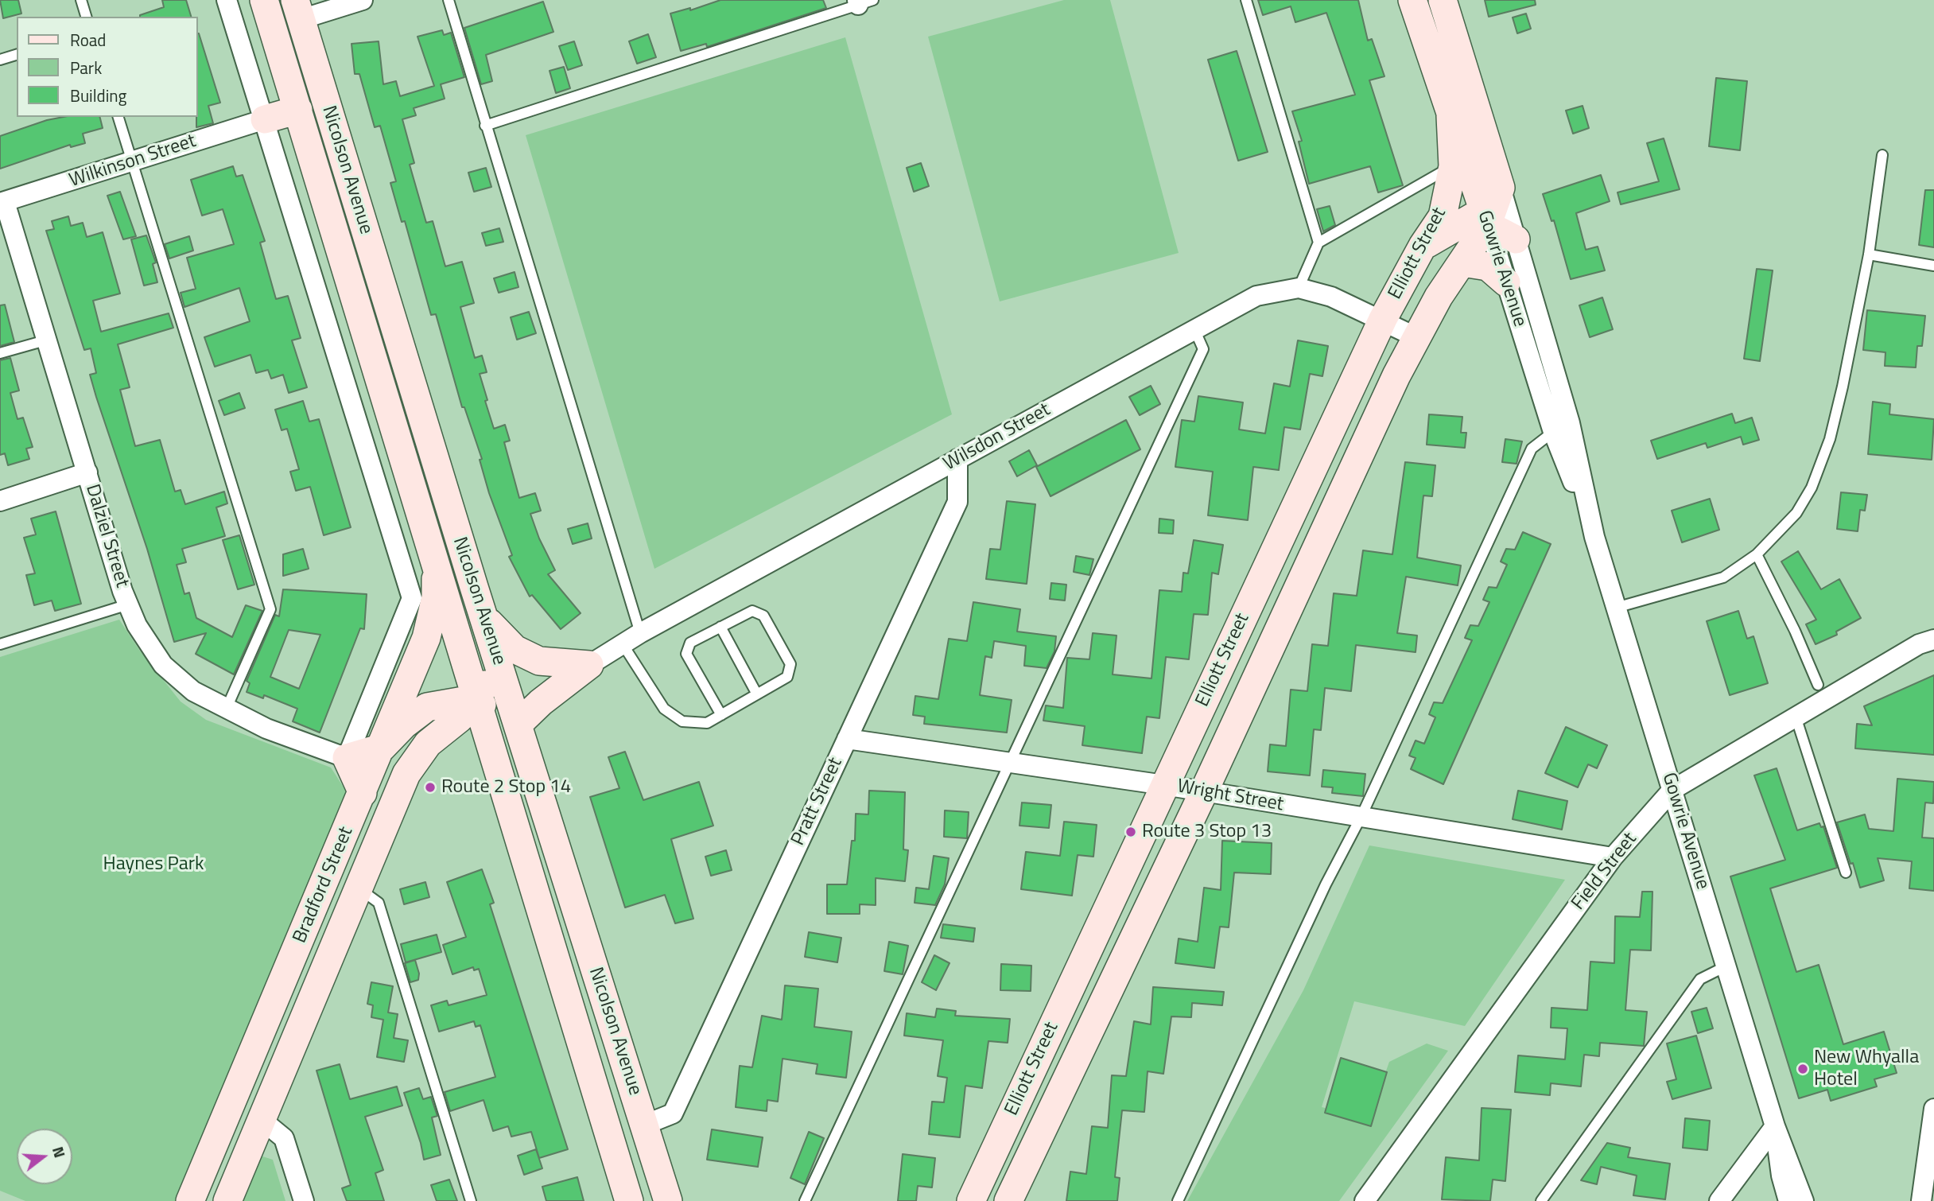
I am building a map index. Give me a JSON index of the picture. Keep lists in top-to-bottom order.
{
  "streets": {
    "street": [
      "Wilkinson Street",
      "Nicolson Avenue",
      "Elliott Street",
      "Gowrie Avenue",
      "Wilsdon Street",
      "Dalziel Street",
      "Wright Street",
      "Pratt Street",
      "Field Street",
      "Bradford Street"
    ]
  },
  "crossings": [
    ["Wilkinson Street", "Dalziel Street"],
    ["Nicolson Avenue", "Pratt Street"],
    ["Nicolson Avenue", "Bradford Street"],
    ["Elliott Street", "Gowrie Avenue"],
    ["Elliott Street", "Wilsdon Street"],
    ["Elliott Street", "Wright Street"],
    ["Gowrie Avenue", "Field Street"],
    ["Wilsdon Street", "Pratt Street"],
    ["Wright Street", "Pratt Street"],
    ["Wright Street", "Field Street"]
  ],
  "parks": ["Haynes Park"],
  "places": ["Route 2 Stop 14", "Route 3 Stop 13", "New Whyalla Hotel"],
  "legend": ["Road", "Park", "Building"],
  "north": "right"
}
